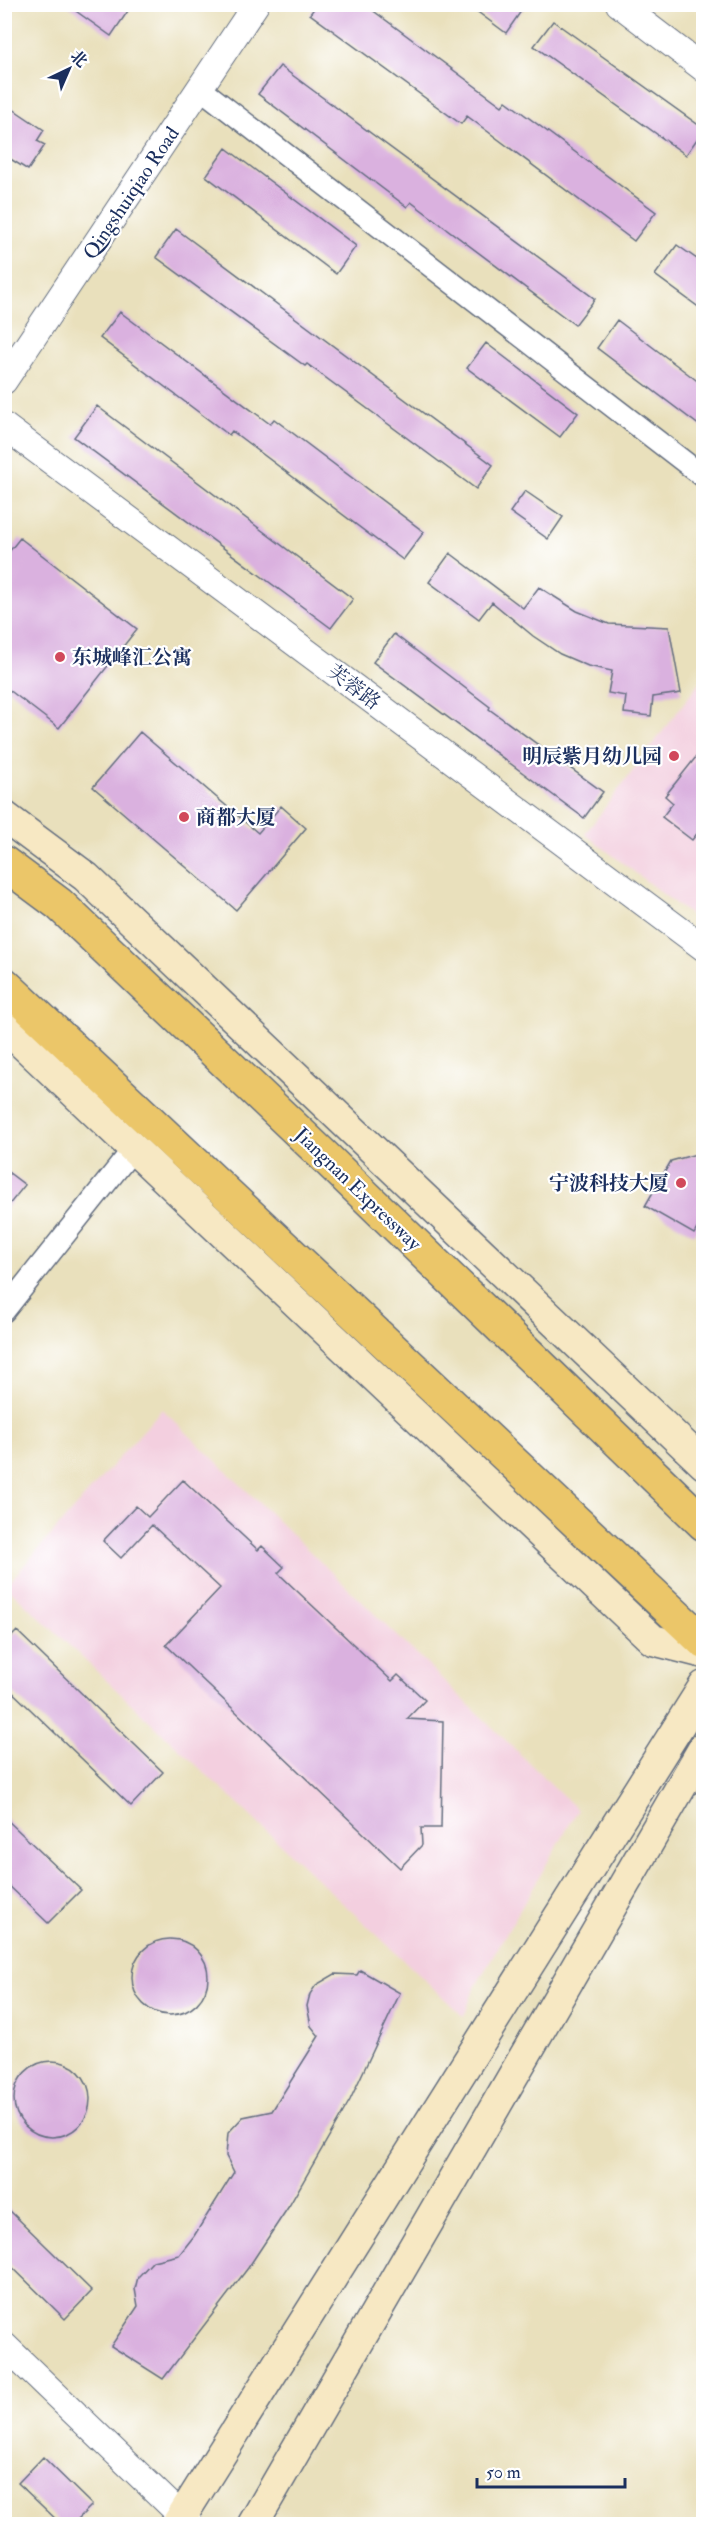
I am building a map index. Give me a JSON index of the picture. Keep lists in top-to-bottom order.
{
  "streets": {
    "main road": ["Jiangnan Expressway"],
    "street": ["Qingshuiqiao Road", "芙蓉路"]
  },
  "places": [
    "东城峰汇公寓",
    "明辰紫月幼儿园",
    "商都大厦",
    "宁波科技大厦"
  ],
  "scale_bar": "50 m",
  "north": "top right"
}
